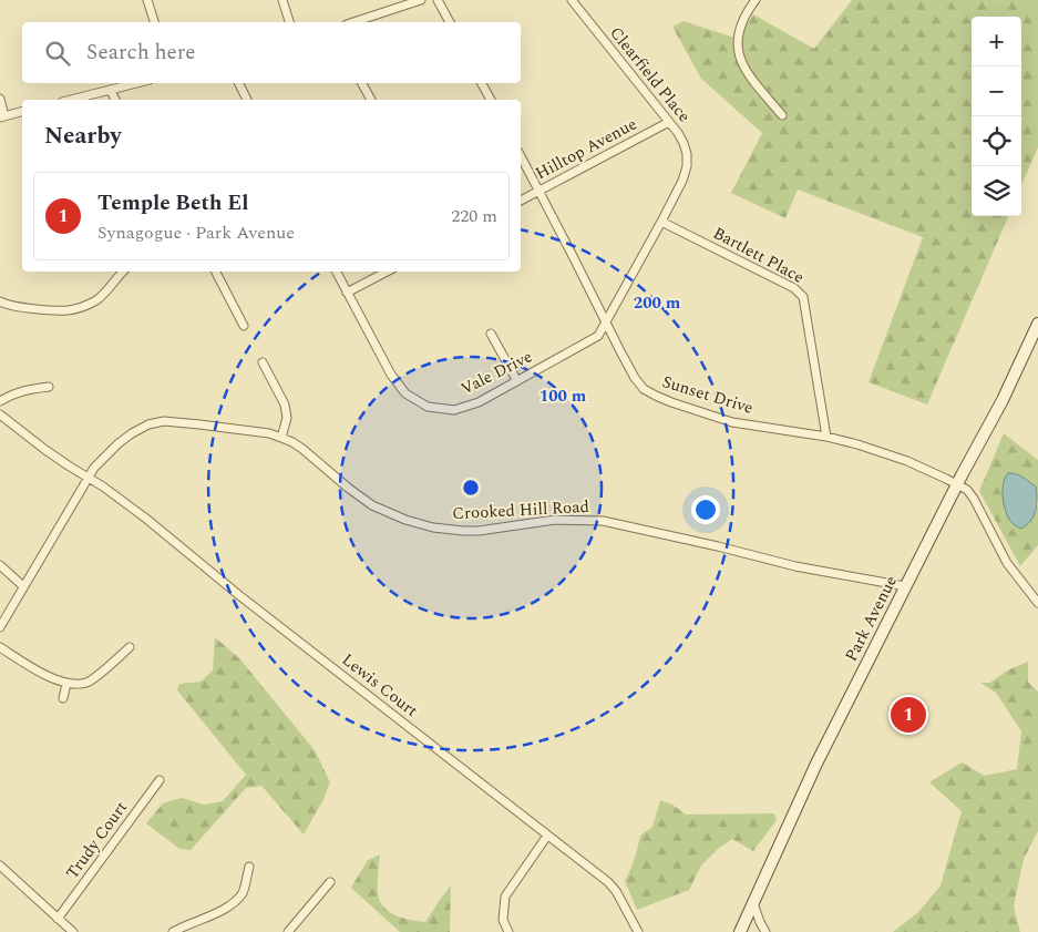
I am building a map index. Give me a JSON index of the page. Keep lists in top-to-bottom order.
{
  "streets": {
    "main road": ["Park Avenue"],
    "street": [
      "Clearfield Place",
      "Hilltop Avenue",
      "Bartlett Place",
      "Vale Drive",
      "Sunset Drive",
      "Crooked Hill Road",
      "Lewis Court",
      "Trudy Court"
    ]
  },
  "crossings": [
    ["Clearfield Place", "Hilltop Avenue"],
    ["Clearfield Place", "Bartlett Place"],
    ["Clearfield Place", "Vale Drive"],
    ["Clearfield Place", "Sunset Drive"],
    ["Hilltop Avenue", "Sunset Drive"],
    ["Bartlett Place", "Sunset Drive"],
    ["Vale Drive", "Sunset Drive"],
    ["Sunset Drive", "Park Avenue"],
    ["Crooked Hill Road", "Park Avenue"],
    ["Crooked Hill Road", "Lewis Court"]
  ],
  "page": {
    "map_buttons": ["+", "−"],
    "search": "Search here",
    "heading": "Nearby",
    "list": [
      {
        "mark": "1",
        "name": "Temple Beth El",
        "note": "Synagogue · Park Avenue",
        "value": "220 m"
      }
    ],
    "pins": "1"
  },
  "rings": ["200 m", "100 m"]
}
